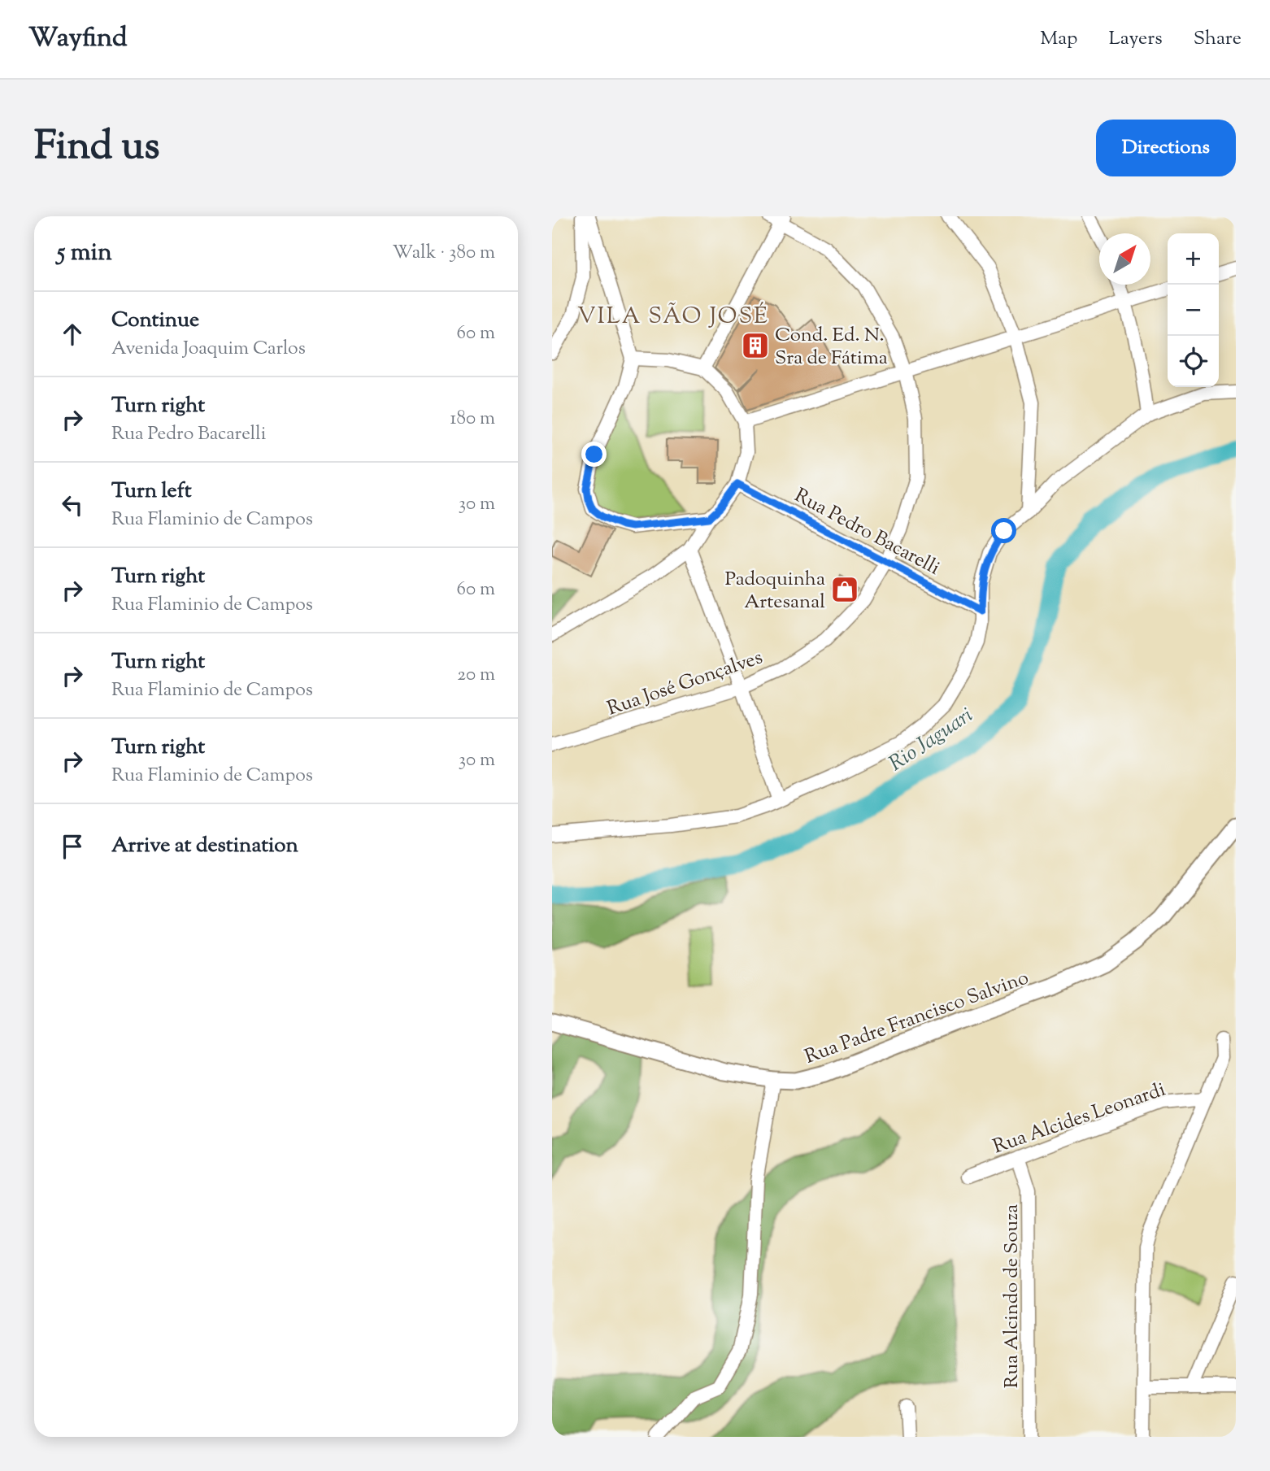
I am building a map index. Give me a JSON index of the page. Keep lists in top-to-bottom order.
{
  "streets": {
    "street": [
      "Rua Pedro Bacarelli",
      "Rua José Gonçalves",
      "Rua Padre Francisco Salvino",
      "Rua Alcides Leonardi",
      "Rua Alcindo de Souza"
    ]
  },
  "crossings": [
    ["Rua Pedro Bacarelli", "Rua José Gonçalves"],
    ["Rua Alcides Leonardi", "Rua Alcindo de Souza"]
  ],
  "districts": ["VILA SÃO JOSÉ"],
  "water": ["Rio Jaguari"],
  "places": {
    "building": ["Cond. Ed. N. Sra de Fátima"],
    "shop": ["Padoquinha Artesanal"]
  },
  "north": "top right",
  "page": {
    "header": "Wayfind",
    "nav": ["Map", "Layers", "Share"],
    "title": "Find us",
    "buttons": "Directions",
    "heading": ["5 min", "Walk · 380 m"],
    "map_buttons": ["+", "−"],
    "list": [
      ["Continue", "Avenida Joaquim Carlos", "60 m"],
      ["Turn right", "Rua Pedro Bacarelli", "180 m"],
      ["Turn left", "Rua Flaminio de Campos", "30 m"],
      ["Turn right", "Rua Flaminio de Campos", "60 m"],
      ["Turn right", "Rua Flaminio de Campos", "20 m"],
      ["Turn right", "Rua Flaminio de Campos", "30 m"],
      "Arrive at destination"
    ]
  }
}
